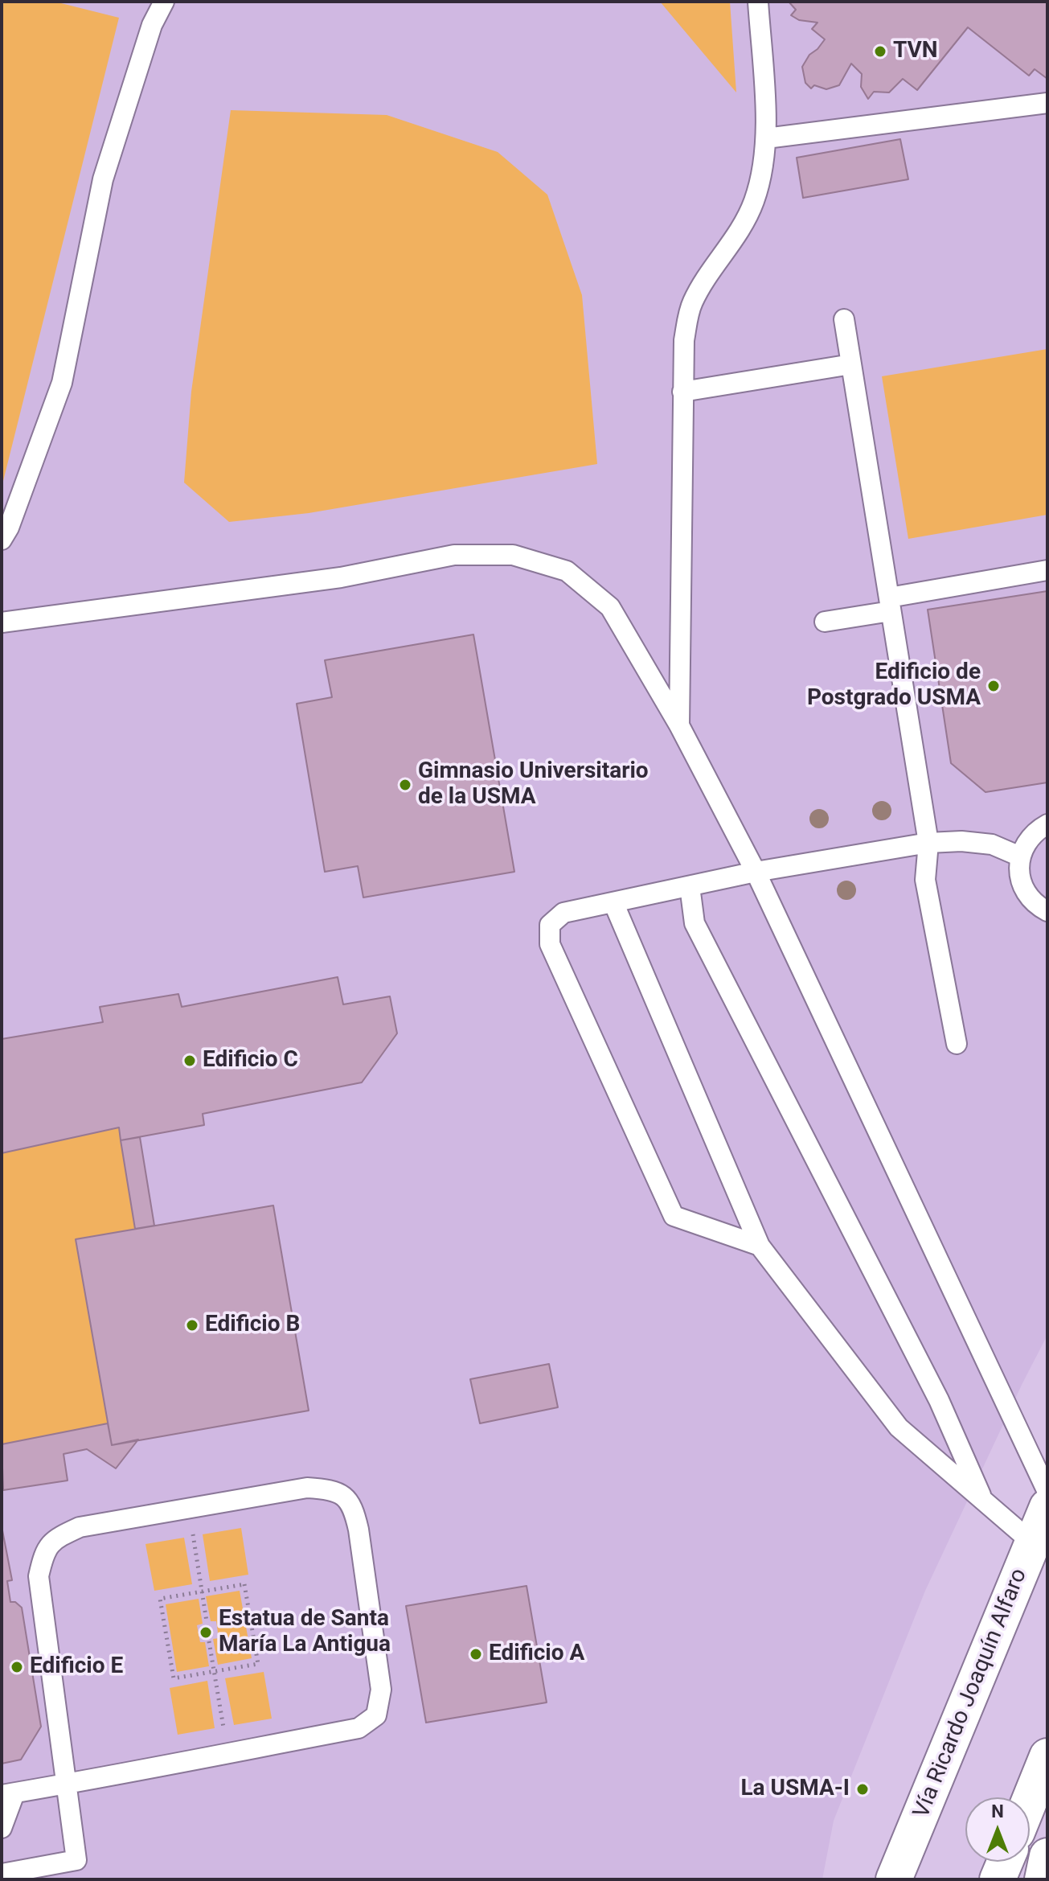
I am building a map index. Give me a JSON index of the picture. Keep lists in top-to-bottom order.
{
  "streets": {
    "main road": ["Vía Ricardo Joaquín Alfaro"]
  },
  "places": [
    "TVN",
    "Edificio de Postgrado USMA",
    "Gimnasio Universitario de la USMA",
    "Edificio C",
    "Edificio B",
    "Estatua de Santa María La Antigua",
    "Edificio A",
    "Edificio E",
    "La USMA-I"
  ],
  "north": "top"
}
